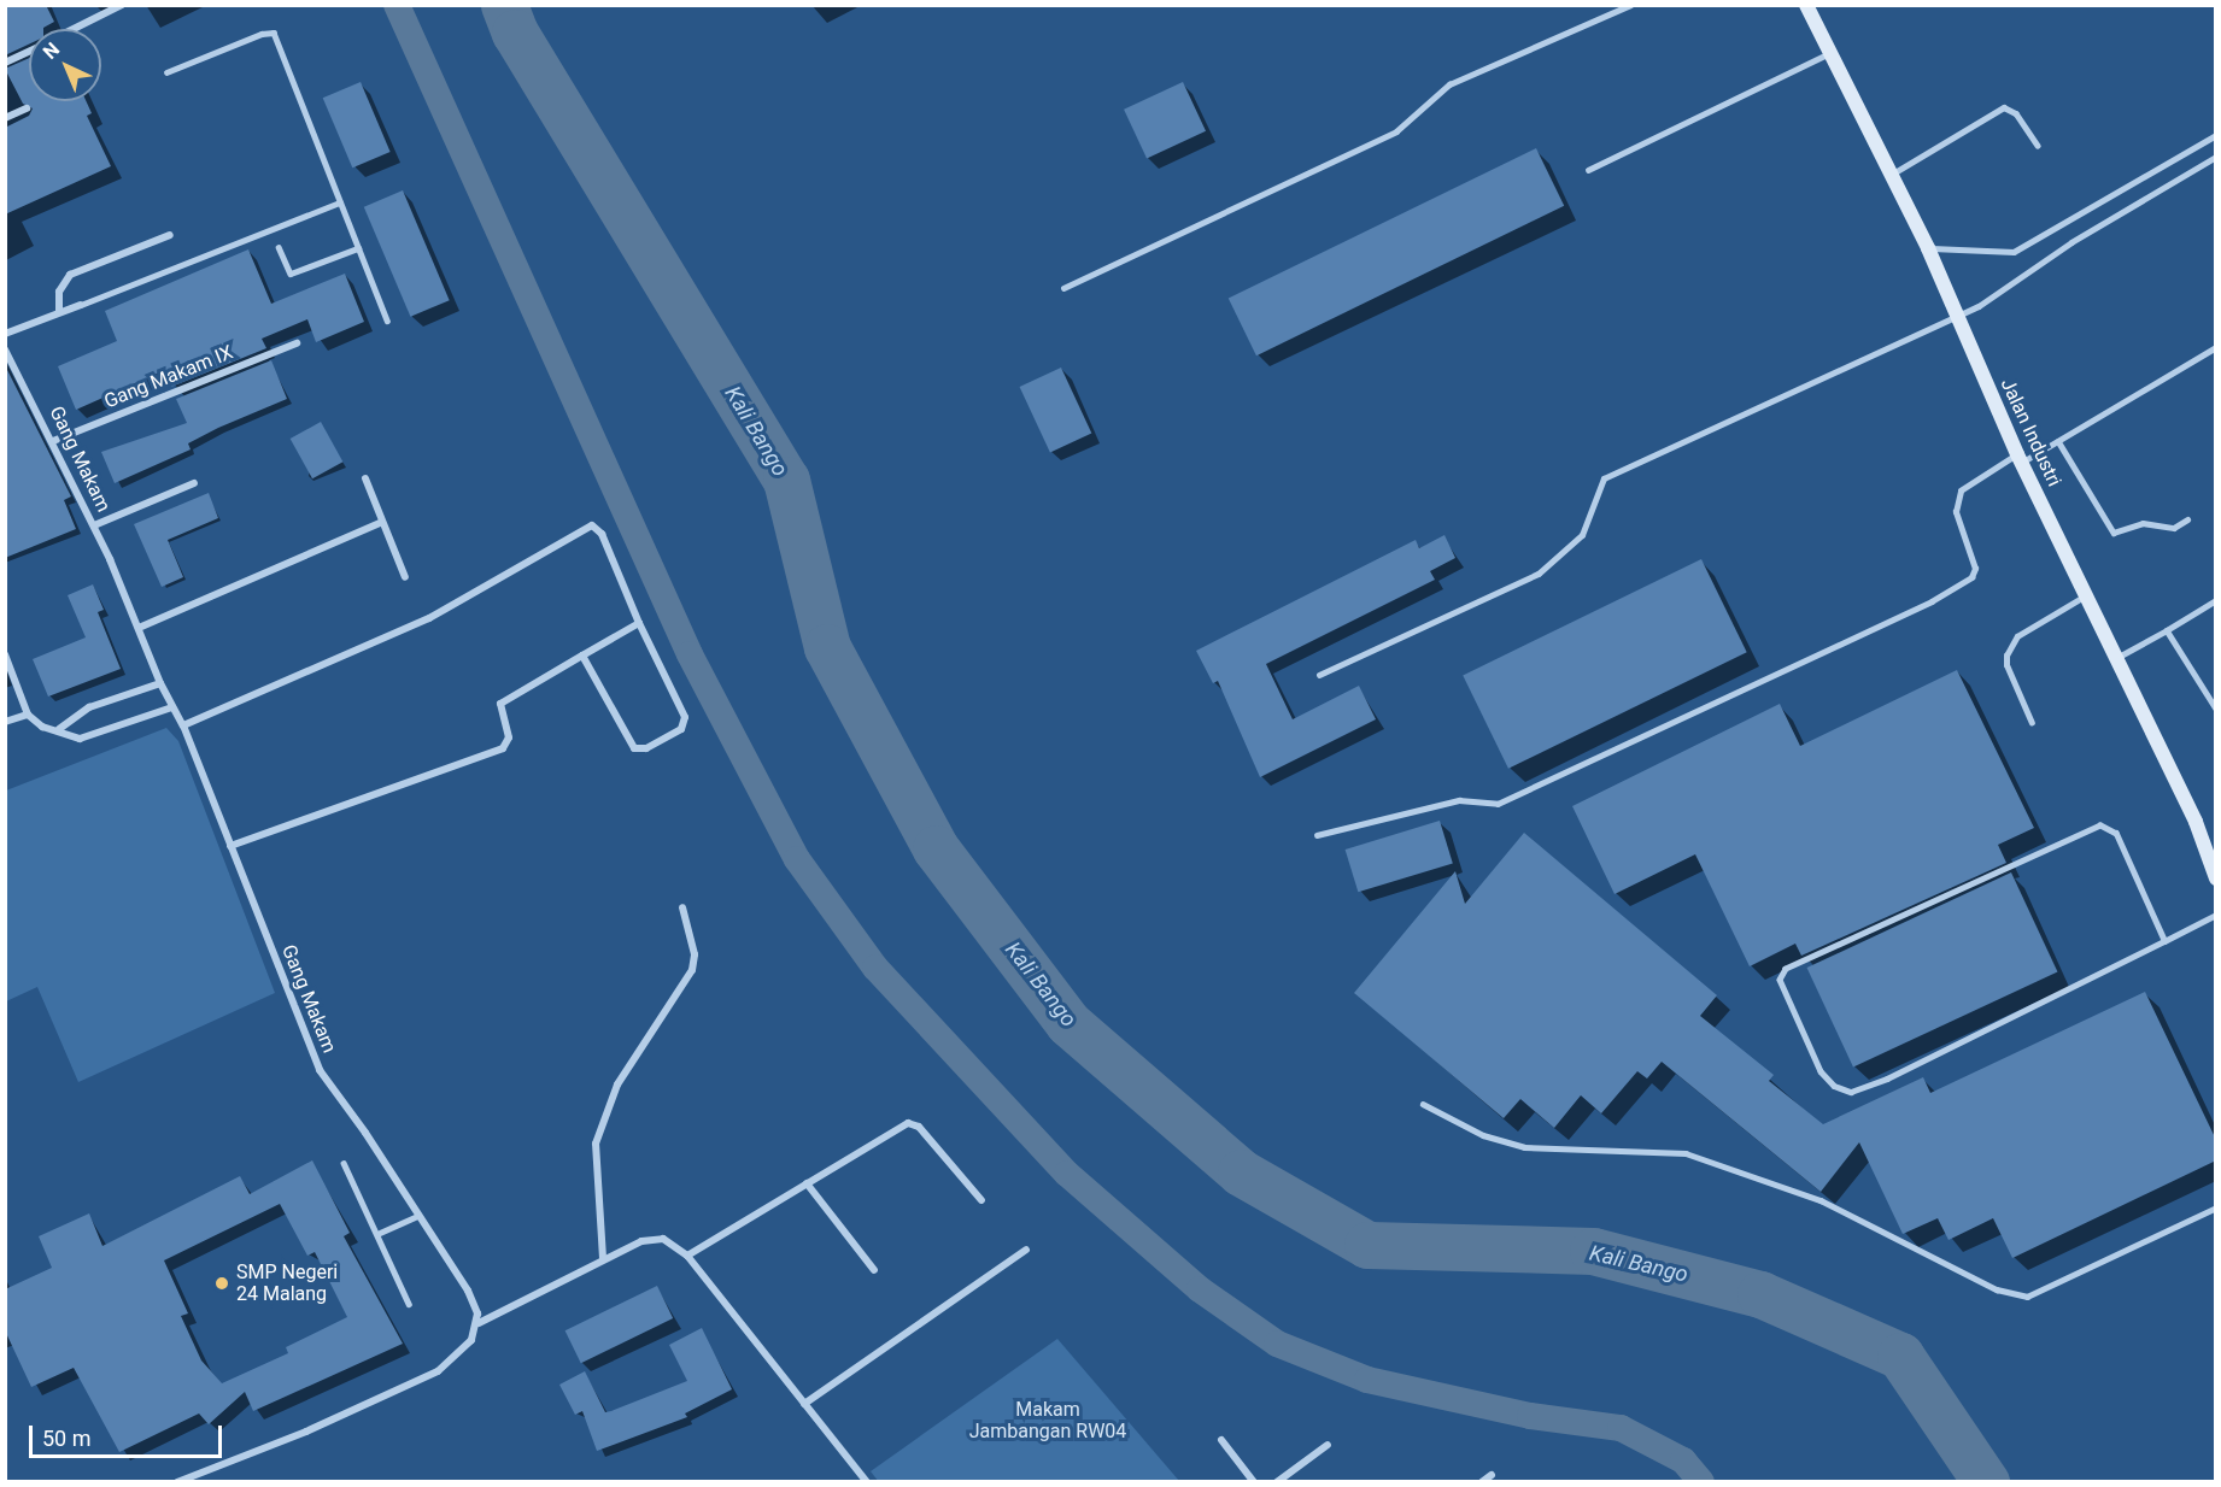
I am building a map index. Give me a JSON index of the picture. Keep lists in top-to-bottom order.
{
  "streets": {
    "street": ["Gang Makam IX", "Jalan Industri", "Gang Makam"]
  },
  "crossings": [
    ["Gang Makam IX", "Gang Makam"]
  ],
  "water": ["Kali Bango"],
  "parks": ["Makam Jambangan RW04"],
  "places": ["SMP Negeri 24 Malang"],
  "scale_bar": "50 m",
  "north": "top left"
}
